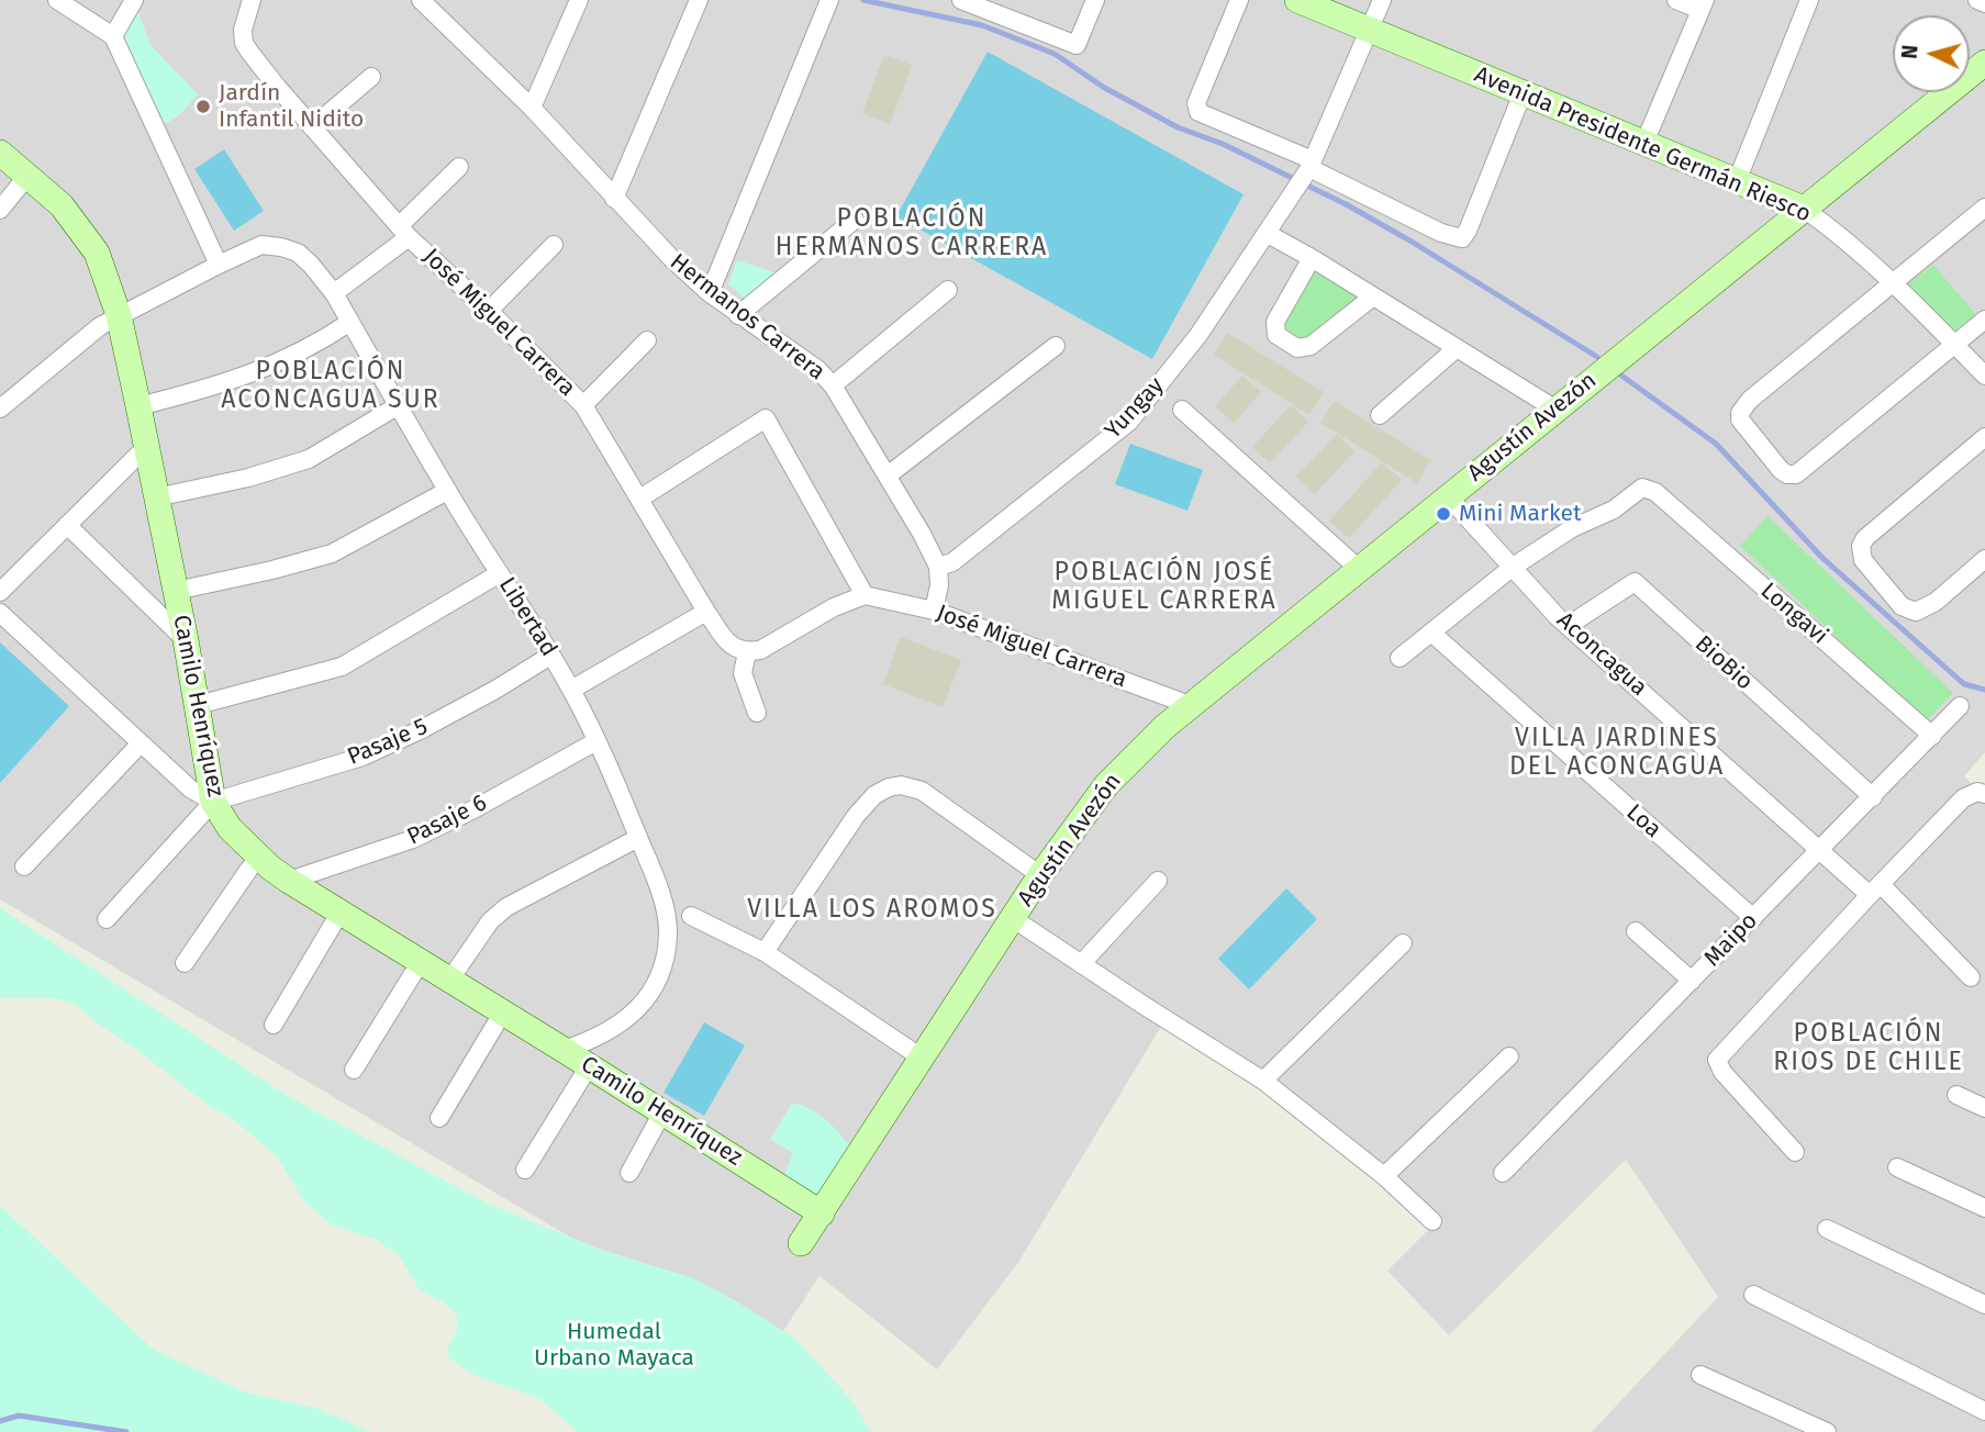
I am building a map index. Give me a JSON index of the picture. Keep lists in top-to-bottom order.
{
  "streets": {
    "street": [
      "Avenida Presidente Germán Riesco",
      "Hermanos Carrera",
      "José Miguel Carrera",
      "Yungay",
      "Agustín Avezón",
      "Longavi",
      "Libertad",
      "Aconcagua",
      "BioBio",
      "Camilo Henríquez",
      "Pasaje 5",
      "Pasaje 6",
      "Loa",
      "Maipo"
    ]
  },
  "crossings": [
    ["Avenida Presidente Germán Riesco", "Agustín Avezón"],
    ["Hermanos Carrera", "Yungay"],
    ["José Miguel Carrera", "Agustín Avezón"],
    ["Agustín Avezón", "Aconcagua"],
    ["Agustín Avezón", "Camilo Henríquez"],
    ["Longavi", "Aconcagua"],
    ["Longavi", "Maipo"],
    ["Libertad", "Camilo Henríquez"],
    ["Libertad", "Pasaje 5"],
    ["Libertad", "Pasaje 6"],
    ["Aconcagua", "BioBio"],
    ["Aconcagua", "Maipo"],
    ["BioBio", "Maipo"],
    ["Camilo Henríquez", "Pasaje 5"],
    ["Camilo Henríquez", "Pasaje 6"],
    ["Loa", "Maipo"]
  ],
  "districts": [
    "POBLACIÓN HERMANOS CARRERA",
    "POBLACIÓN ACONCAGUA SUR",
    "POBLACIÓN JOSÉ MIGUEL CARRERA",
    "VILLA JARDINES DEL ACONCAGUA",
    "VILLA LOS AROMOS",
    "POBLACIÓN RIOS DE CHILE"
  ],
  "parks": ["Humedal Urbano Mayaca"],
  "places": ["Jardín Infantil Nidito", "Mini Market"],
  "north": "left"
}
